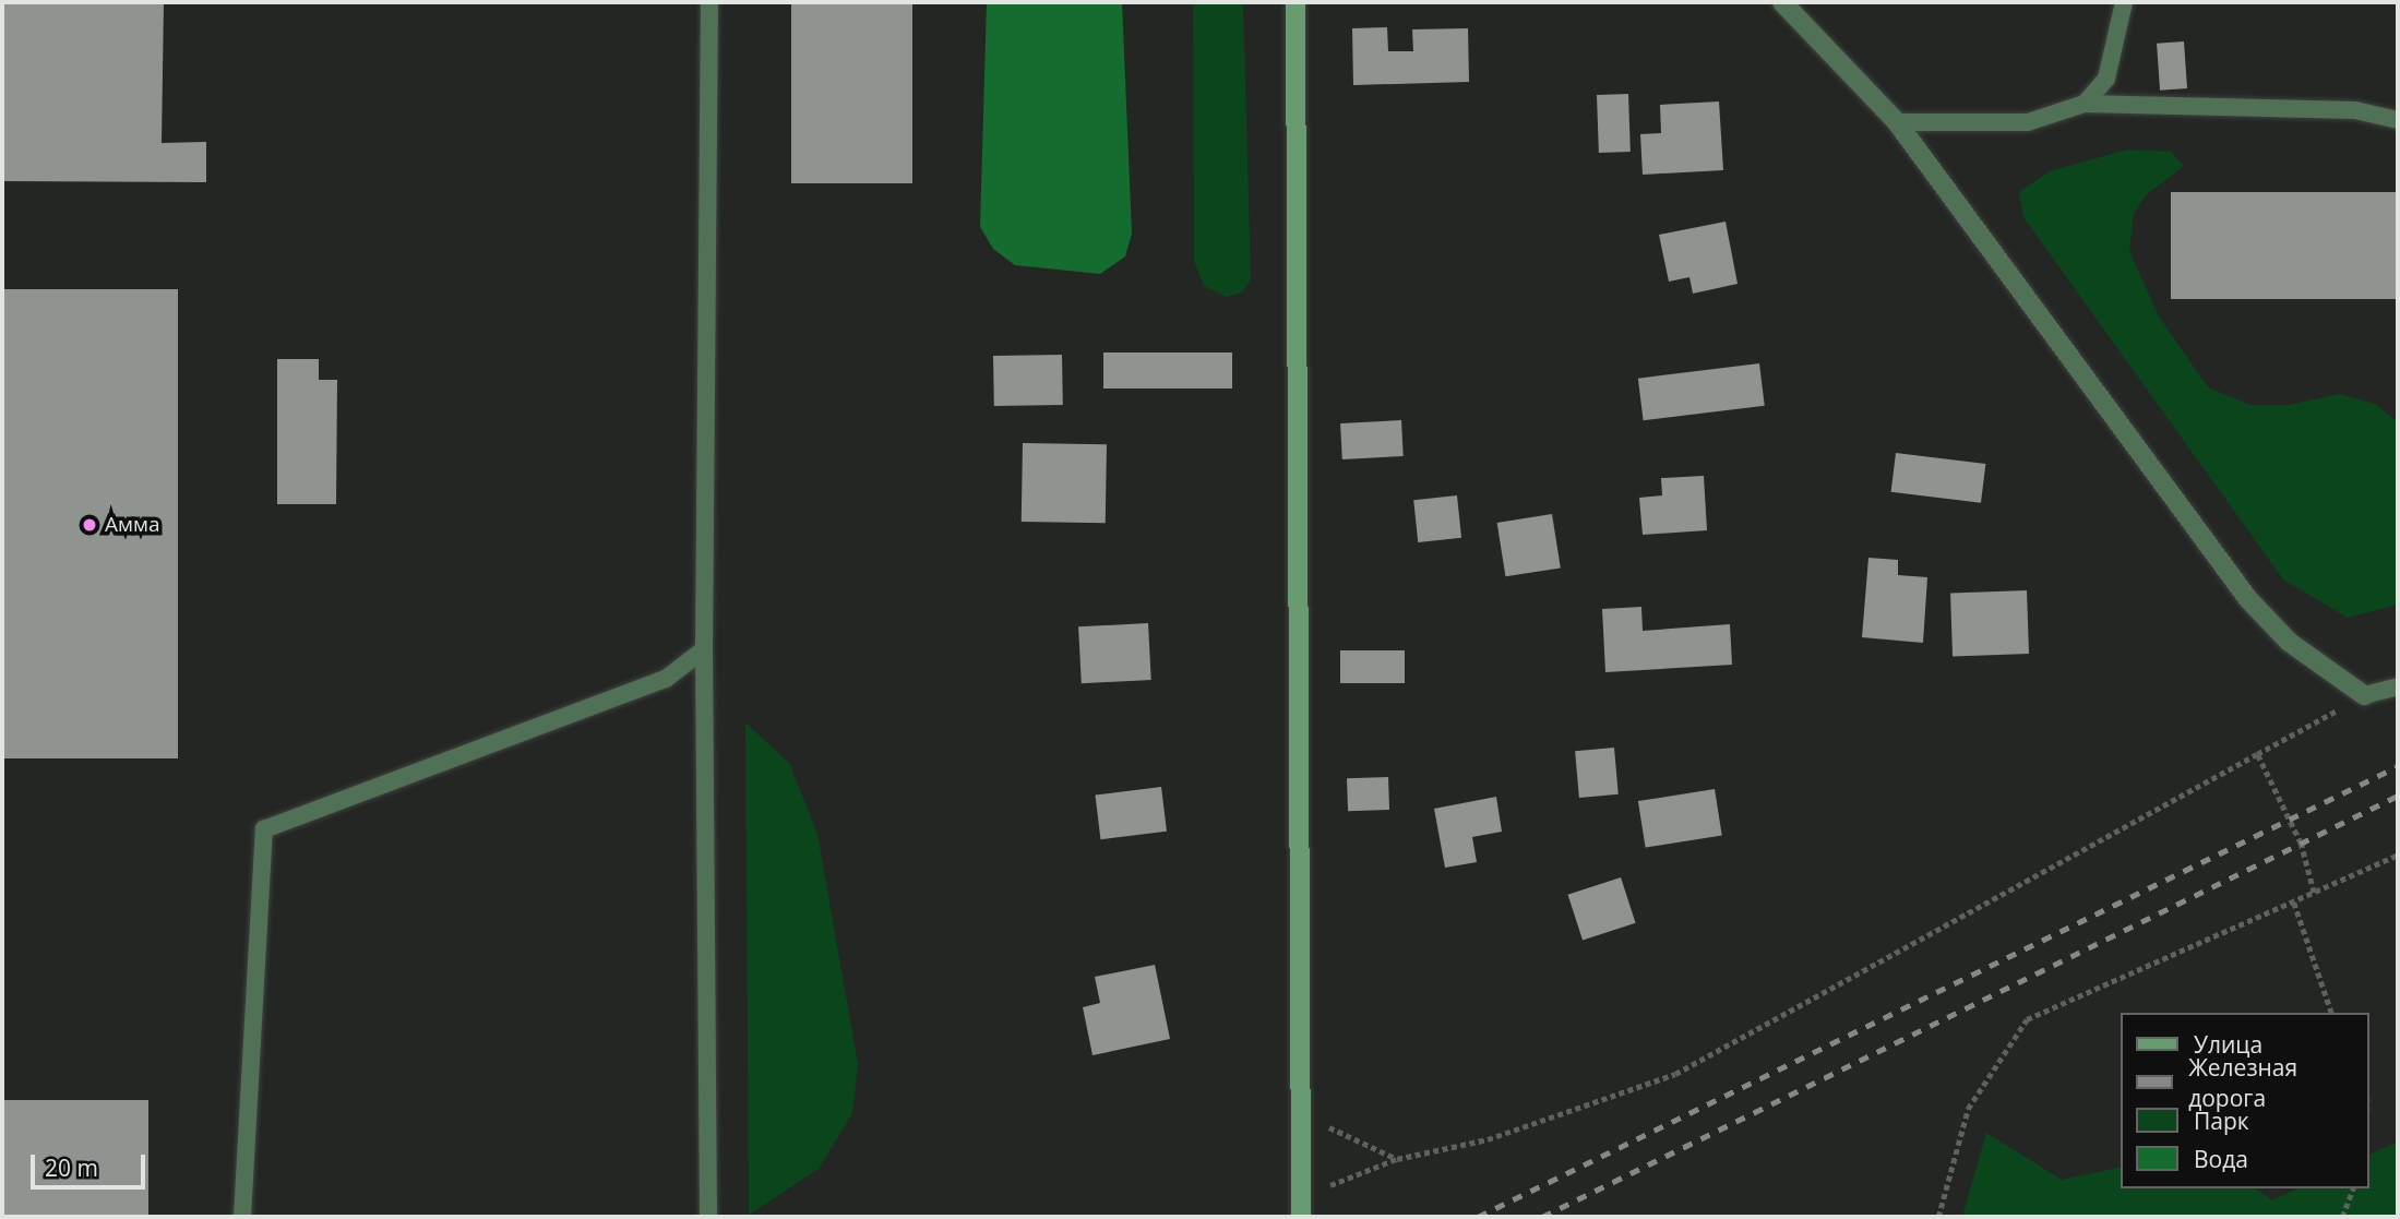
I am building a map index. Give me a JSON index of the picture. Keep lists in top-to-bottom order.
{
  "places": ["Амма"],
  "legend": [
    "Улица",
    "Железная дорога",
    "Парк",
    "Вода"
  ],
  "scale_bar": "20 m"
}
